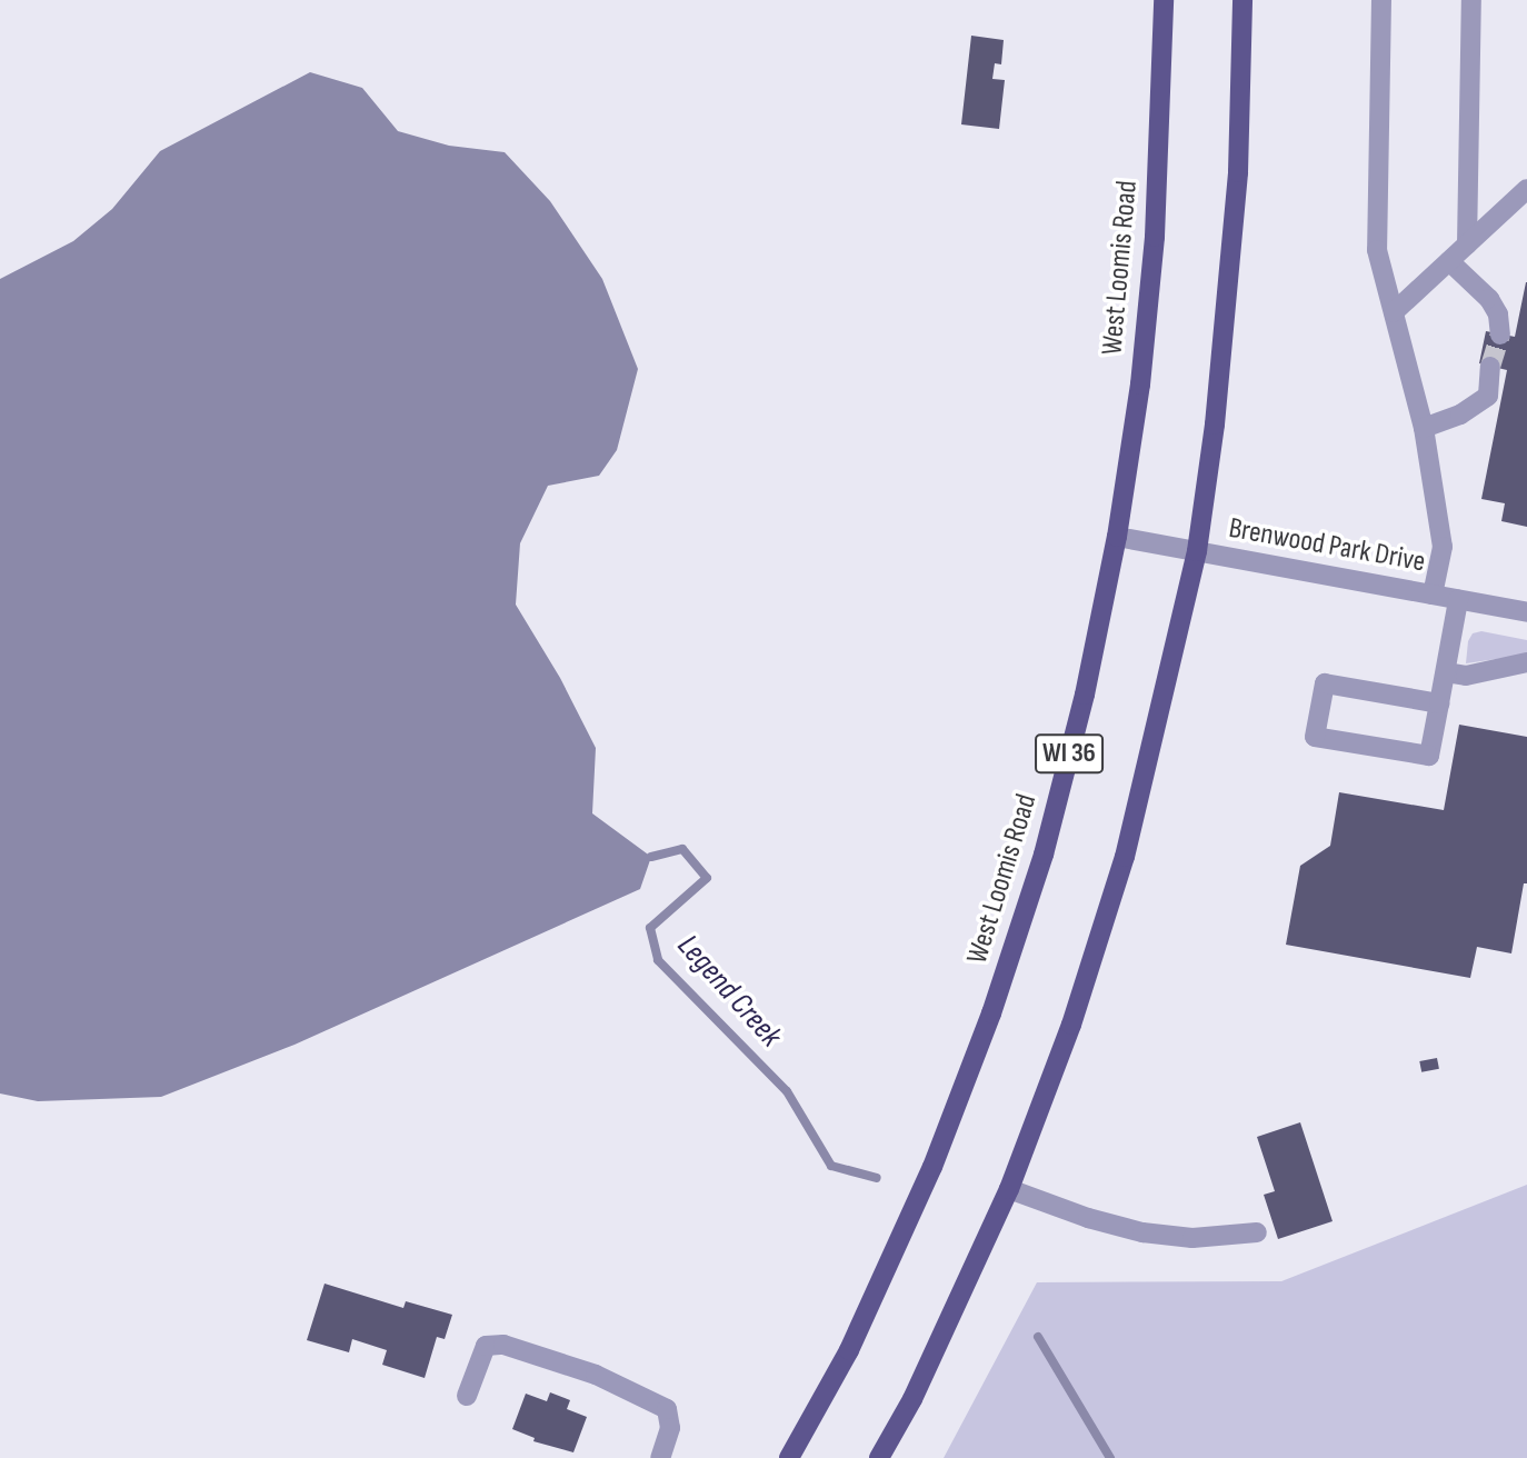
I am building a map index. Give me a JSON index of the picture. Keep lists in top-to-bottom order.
{
  "streets": {
    "main road": ["West Loomis Road", "WI 36"],
    "street": ["Brenwood Park Drive"]
  },
  "crossings": [
    ["West Loomis Road", "Brenwood Park Drive"],
    ["Brenwood Park Drive", "WI 36"]
  ],
  "water": ["Legend Creek"]
}
